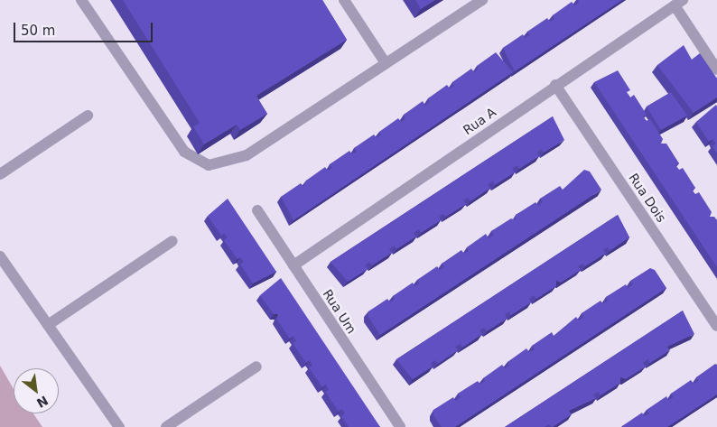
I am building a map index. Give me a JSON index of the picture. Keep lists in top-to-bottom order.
{
  "streets": {
    "street": ["Rua A", "Rua Dois", "Rua Um"]
  },
  "crossings": [
    ["Rua A", "Rua Dois"],
    ["Rua A", "Rua Um"]
  ],
  "scale_bar": "50 m",
  "north": "bottom right"
}
